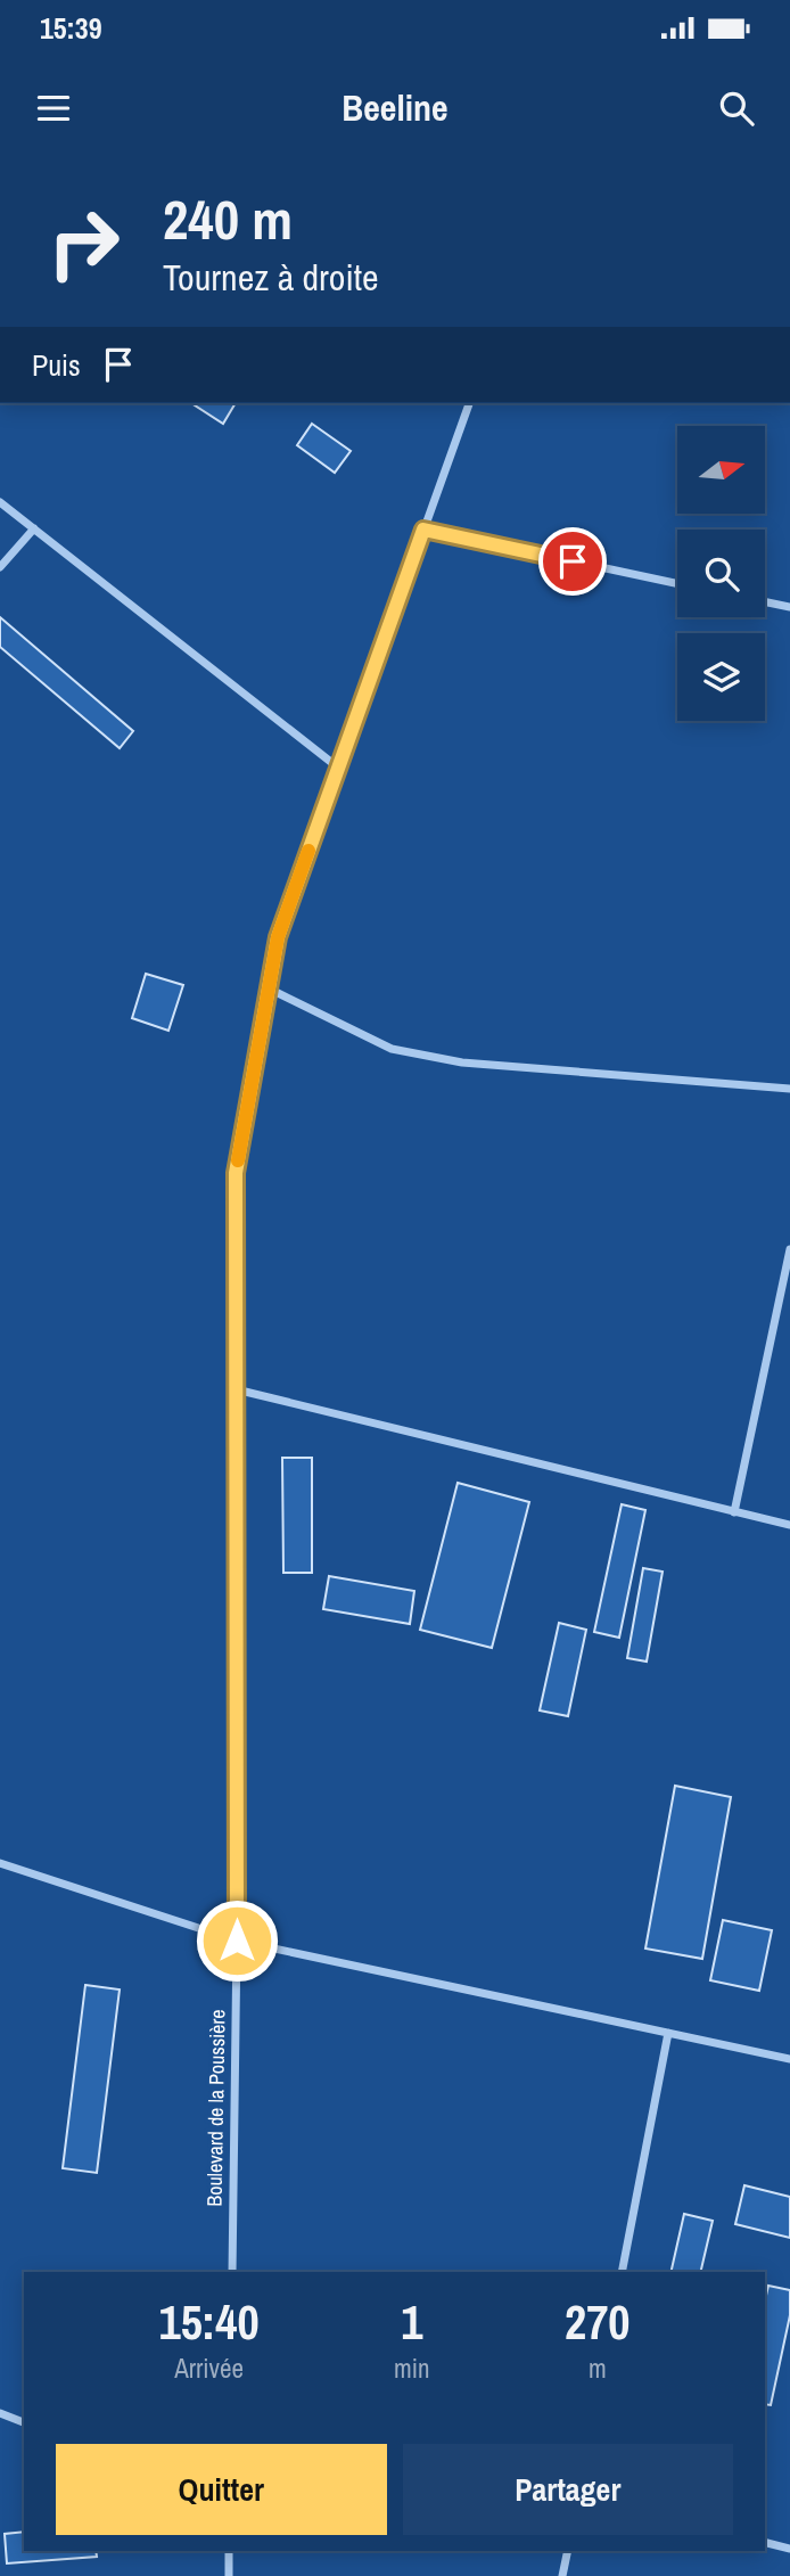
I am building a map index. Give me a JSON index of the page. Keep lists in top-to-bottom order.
{
  "streets": {
    "street": ["Boulevard de la Poussière"]
  },
  "north": "right",
  "page": {
    "status": "15:39",
    "header": "Beeline",
    "turn": ["240 m", "Tournez à droite"],
    "then": "Puis",
    "eta": [
      "15:40",
      "Arrivée",
      "1",
      "min",
      "270",
      "m"
    ],
    "buttons": ["Quitter", "Partager"]
  }
}
